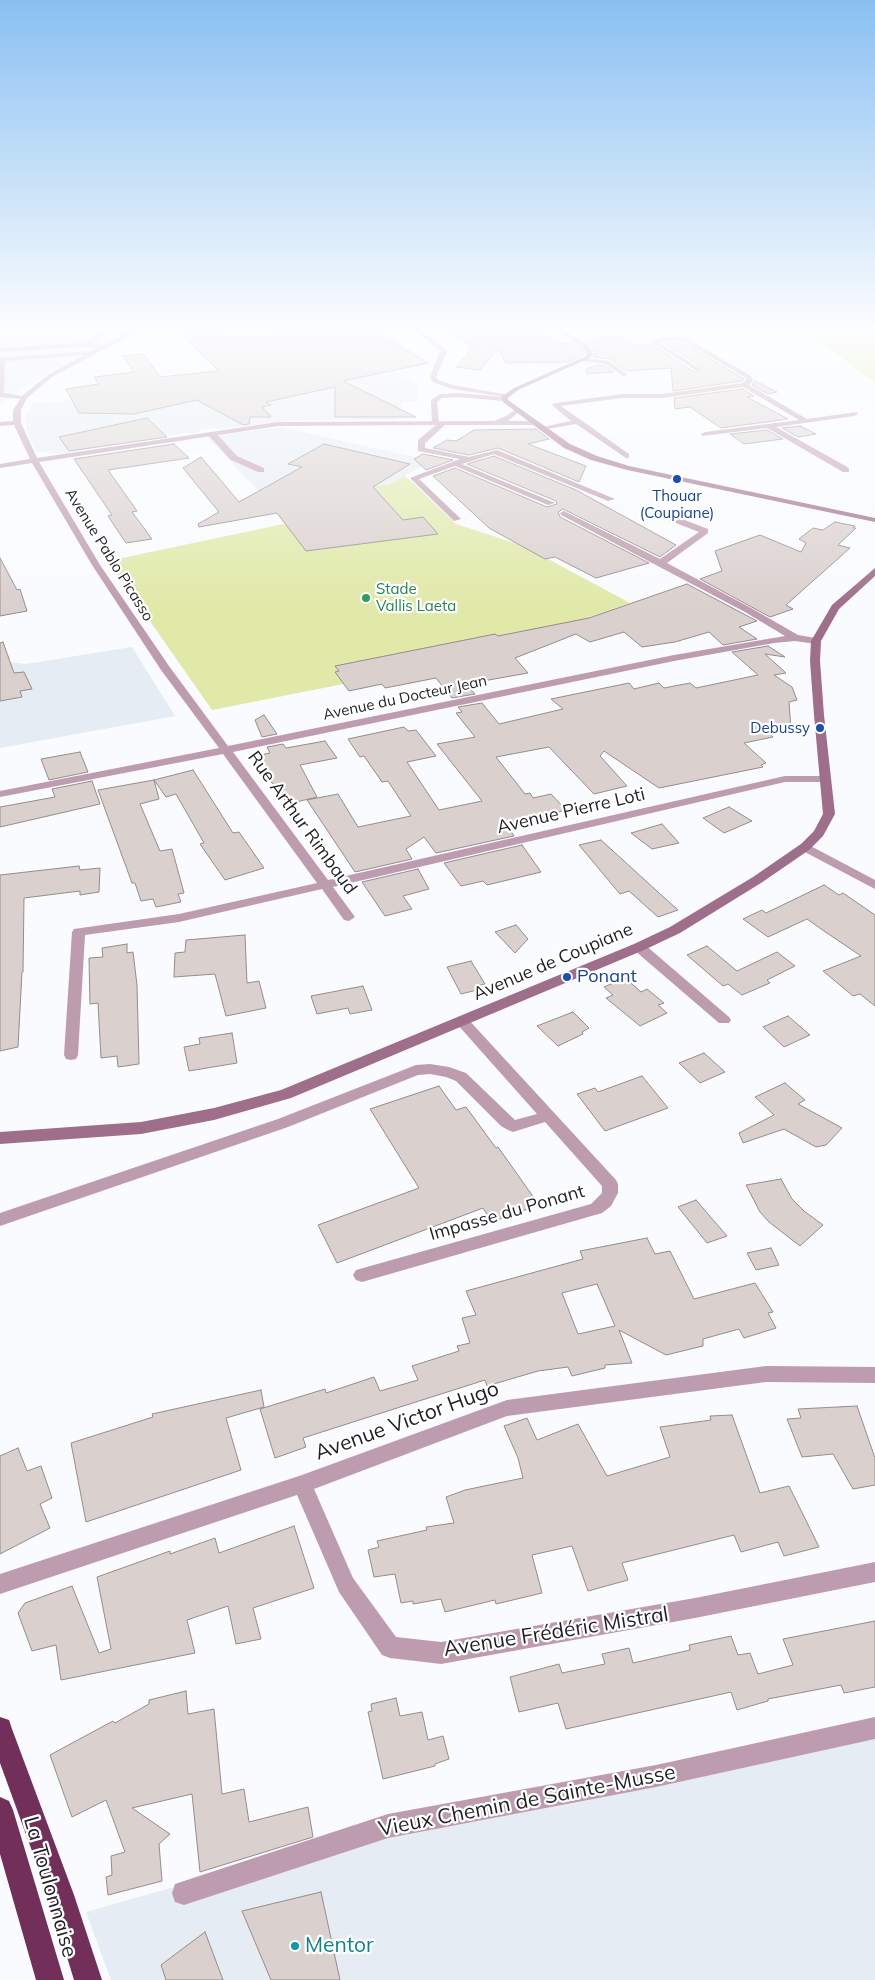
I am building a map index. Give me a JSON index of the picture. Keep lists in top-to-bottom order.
{
  "streets": {
    "highway": ["La Toulonnaise"],
    "main road": ["Avenue de Coupiane"],
    "street": [
      "Avenue Pablo Picasso",
      "Avenue du Docteur Jean",
      "Avenue Pierre Loti",
      "Rue Arthur Rimbaud",
      "Impasse du Ponant",
      "Avenue Victor Hugo",
      "Avenue Frédéric Mistral",
      "Vieux Chemin de Sainte-Musse"
    ]
  },
  "crossings": [
    ["Avenue Pablo Picasso", "Avenue du Docteur Jean"],
    ["Avenue Pablo Picasso", "Rue Arthur Rimbaud"],
    ["Avenue du Docteur Jean", "Rue Arthur Rimbaud"],
    ["Avenue du Docteur Jean", "Avenue de Coupiane"],
    ["Avenue Pierre Loti", "Rue Arthur Rimbaud"],
    ["Avenue Pierre Loti", "Avenue de Coupiane"],
    ["Avenue de Coupiane", "Impasse du Ponant"],
    ["Avenue Victor Hugo", "Avenue Frédéric Mistral"]
  ],
  "places": [
    "Thouar (Coupiane)",
    "Stade Vallis Laeta",
    "Debussy",
    "Ponant",
    "Mentor"
  ]
}
